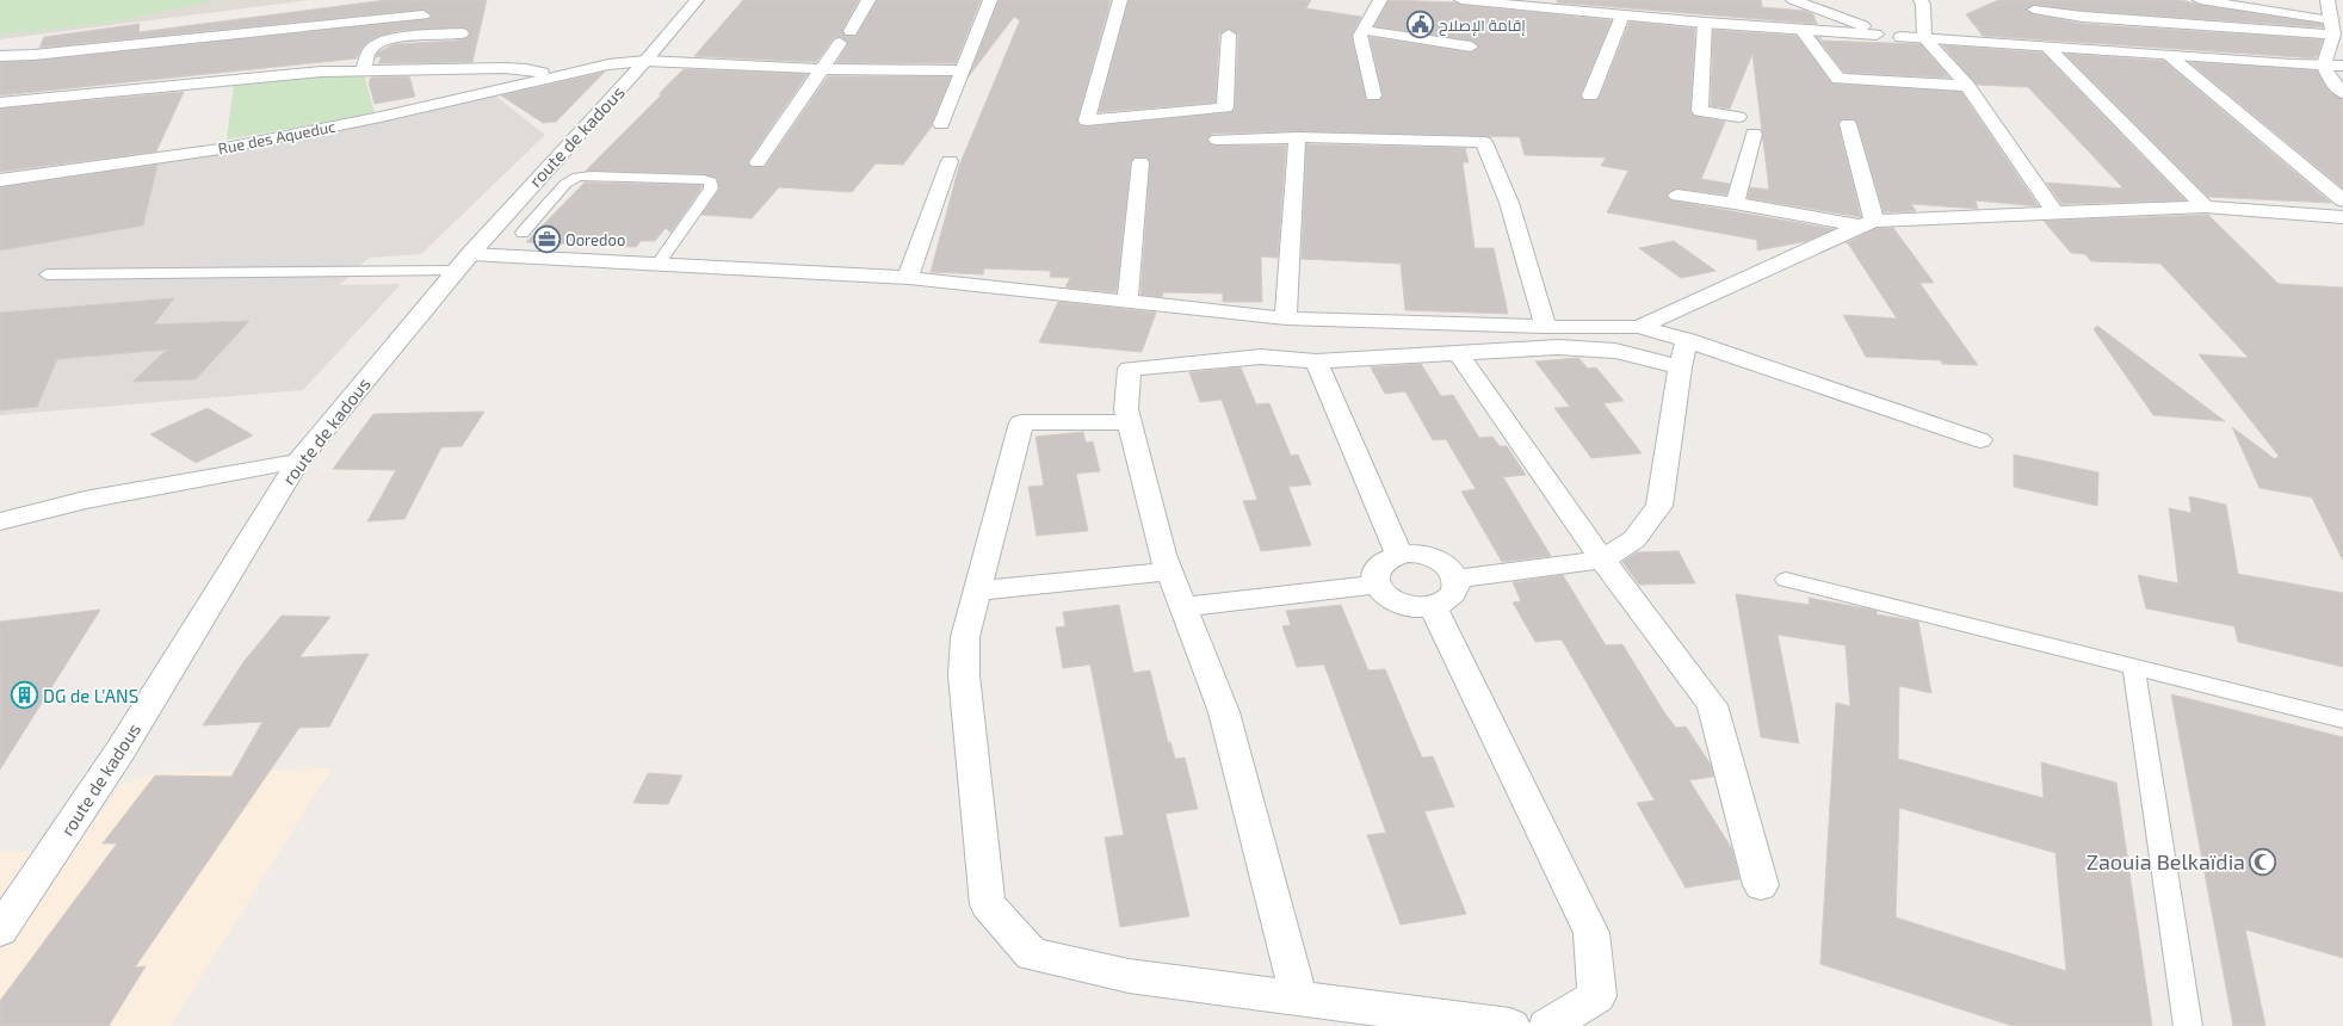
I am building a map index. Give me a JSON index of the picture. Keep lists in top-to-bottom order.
{
  "streets": {
    "street": ["route de kadous", "Rue des Aqueduc"]
  },
  "crossings": [
    ["route de kadous", "Rue des Aqueduc"]
  ],
  "places": {
    "public building": ["إقامة الإصلاح"],
    "office": ["Ooredoo"],
    "building": ["DG de L'ANS"],
    "mosque": ["Zaouia Belkaïdia"]
  }
}
